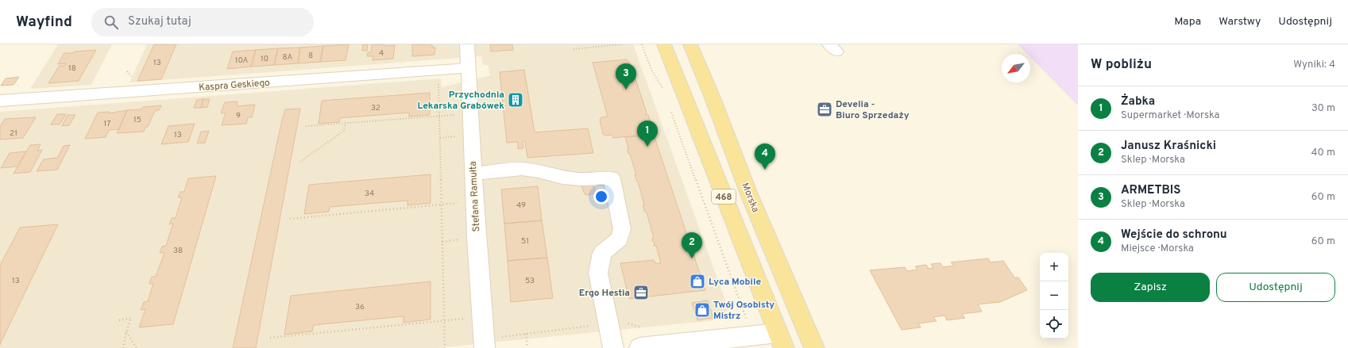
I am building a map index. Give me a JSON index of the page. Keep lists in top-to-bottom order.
{
  "streets": {
    "main road": ["468", "Morska"],
    "street": ["Kaspra Geskiego", "Stefana Ramułta"]
  },
  "crossings": [
    ["Kaspra Geskiego", "Stefana Ramułta"]
  ],
  "places": {
    "building": ["Przychodnia Lekarska Grabówek"],
    "office": ["Develia - Biuro Sprzedaży", "Ergo Hestia"],
    "shop": ["Lyca Mobile", "Twój Osobisty Mistrz"]
  },
  "house_numbers": [
    "4",
    "8",
    "8A",
    "10",
    "10A",
    "13",
    "18",
    "32",
    "9",
    "15",
    "17",
    "21",
    "13",
    "34",
    "49",
    "51",
    "38",
    "13",
    "53",
    "36"
  ],
  "north": "bottom left",
  "page": {
    "header": "Wayfind",
    "search": "Szukaj tutaj",
    "nav": ["Mapa", "Warstwy", "Udostępnij"],
    "heading": ["W pobliżu", "Wyniki: 4"],
    "pins": [
      "3",
      "1",
      "4",
      "2"
    ],
    "list": [
      {
        "mark": "1",
        "name": "Żabka",
        "note": "Supermarket · Morska",
        "value": "30 m"
      },
      {
        "mark": "2",
        "name": "Janusz Kraśnicki",
        "note": "Sklep · Morska",
        "value": "40 m"
      },
      {
        "mark": "3",
        "name": "ARMETBIS",
        "note": "Sklep · Morska",
        "value": "60 m"
      },
      {
        "mark": "4",
        "name": "Wejście do schronu",
        "note": "Miejsce · Morska",
        "value": "60 m"
      }
    ],
    "map_buttons": ["+", "−"],
    "buttons": ["Zapisz", "Udostępnij"]
  }
}
